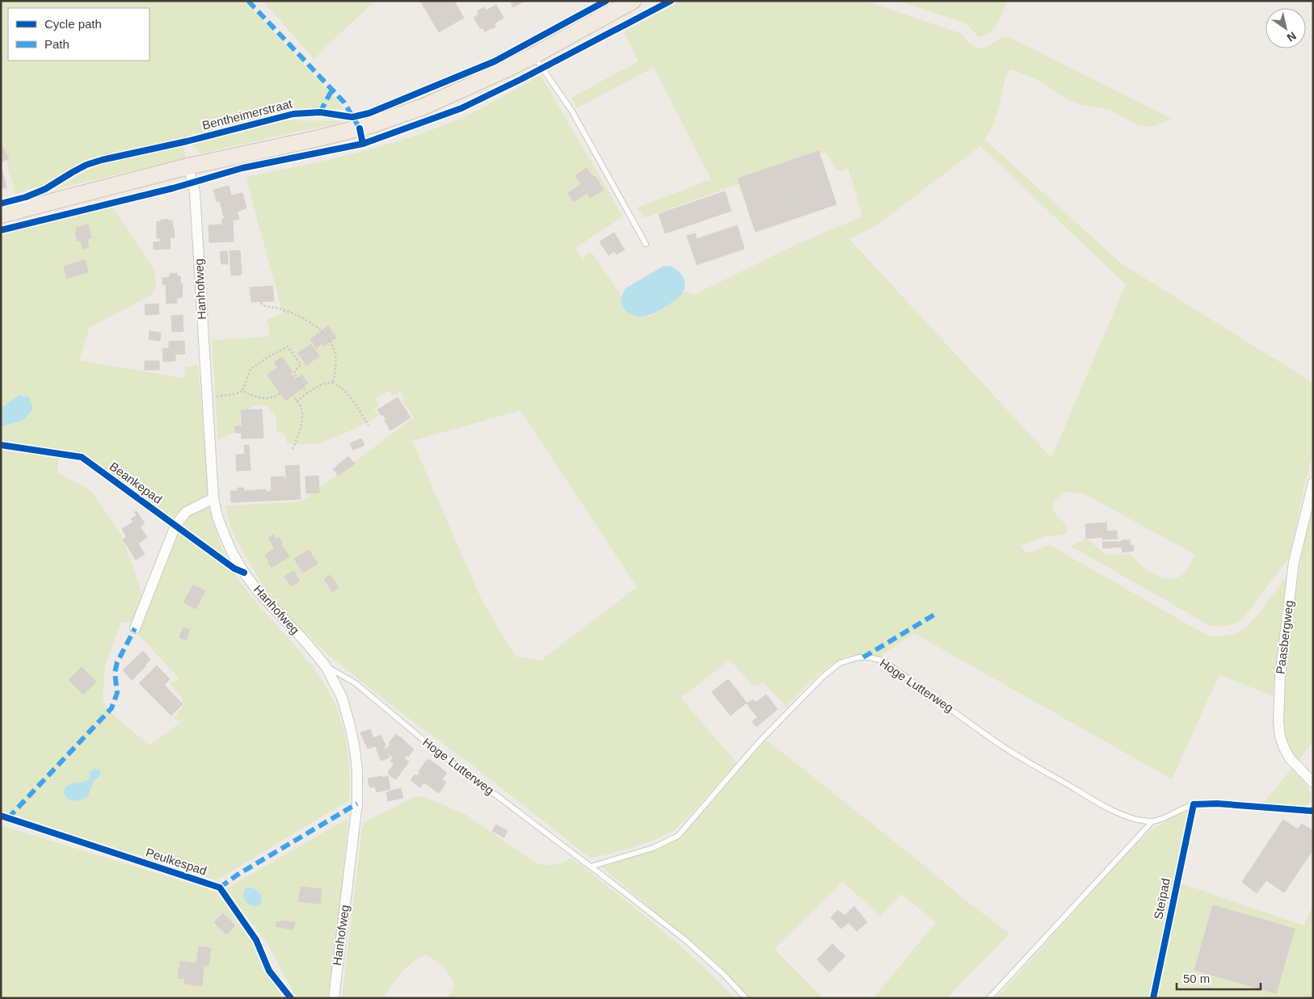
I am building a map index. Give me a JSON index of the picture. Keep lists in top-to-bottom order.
{
  "streets": {
    "street": ["Hanhofweg", "Paasbergweg"],
    "lane": ["Hoge Lutterweg"],
    "cycle path": [
      "Bentheimerstraat",
      "Beankepad",
      "Peulkespad",
      "Steïpad"
    ]
  },
  "crossings": [
    ["Hanhofweg", "Hoge Lutterweg"]
  ],
  "legend": ["Cycle path", "Path"],
  "scale_bar": "50 m",
  "north": "bottom right"
}
